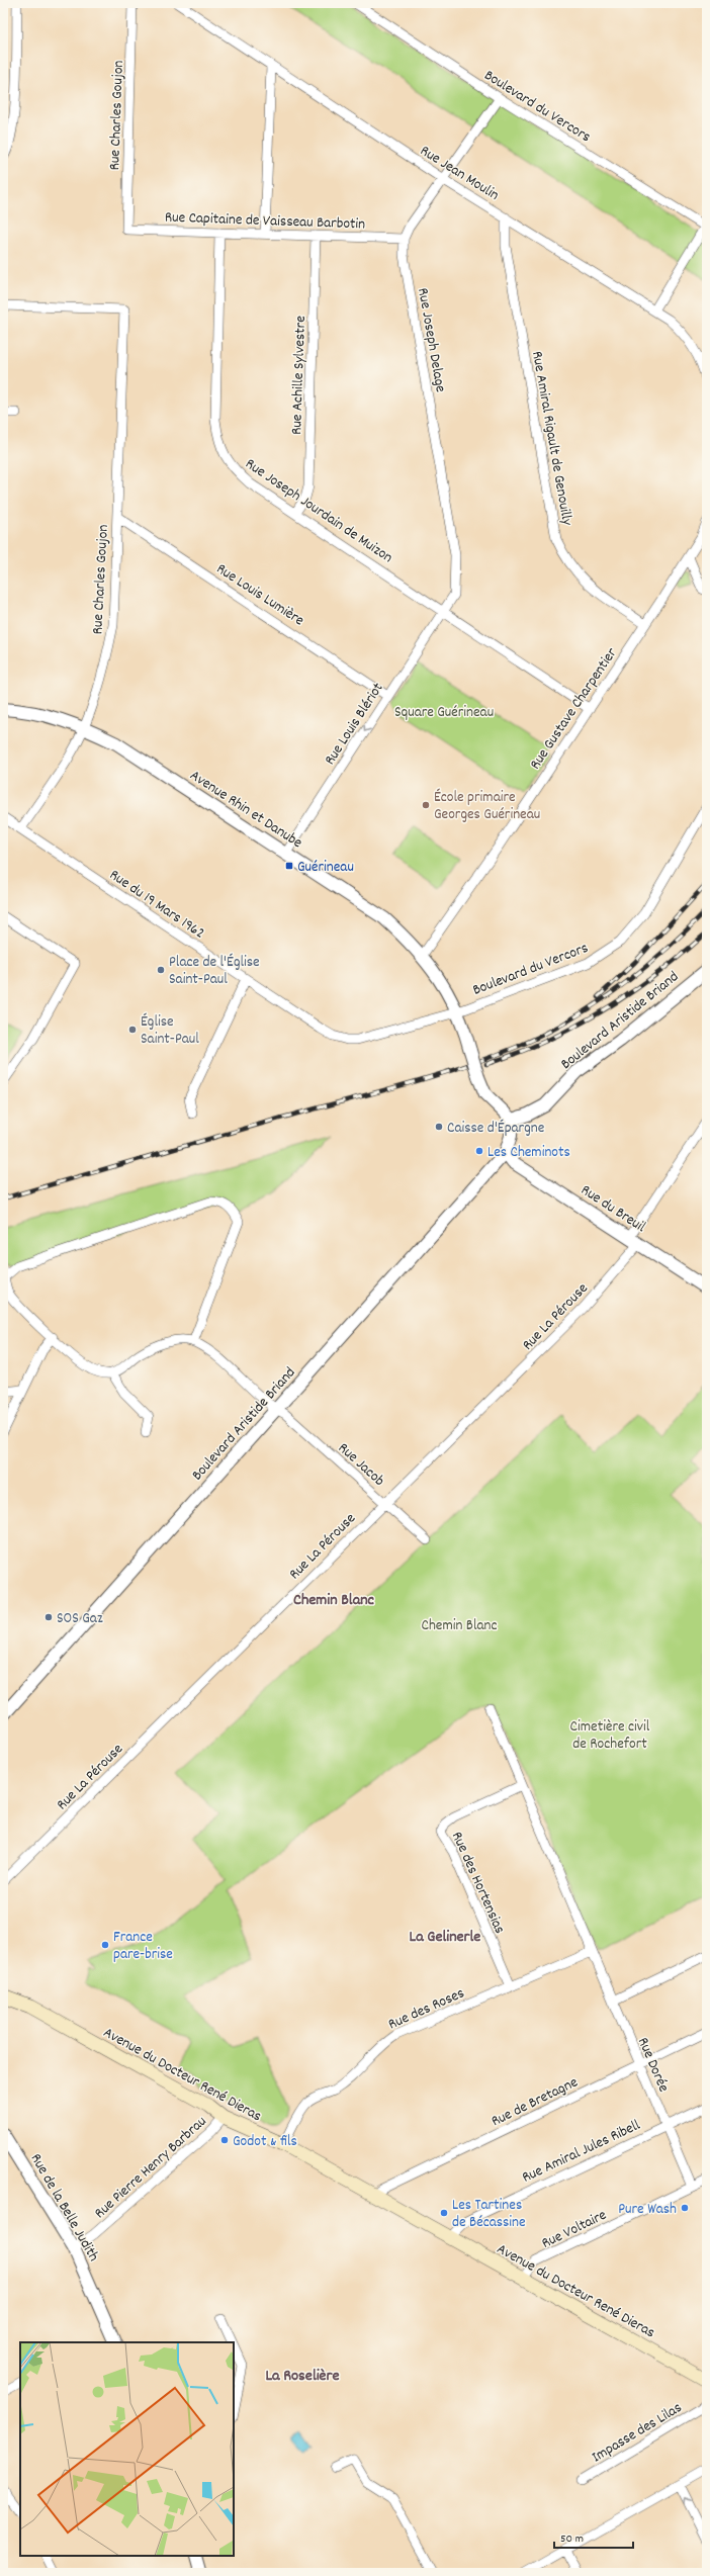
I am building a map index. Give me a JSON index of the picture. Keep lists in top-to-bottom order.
{
  "streets": {
    "main road": ["Avenue du Docteur René Dieras"],
    "street": [
      "Boulevard du Vercors",
      "Rue Charles Goujon",
      "Rue Jean Moulin",
      "Rue Capitaine de Vaisseau Barbotin",
      "Rue Joseph Delage",
      "Rue Achille Sylvestre",
      "Rue Amiral Rigault de Genouilly",
      "Rue Joseph Jourdain de Muizon",
      "Rue Louis Lumière",
      "Rue Gustave Charpentier",
      "Rue Louis Blériot",
      "Avenue Rhin et Danube",
      "Rue du 19 Mars 1962",
      "Boulevard Aristide Briand",
      "Rue du Breuil",
      "Rue La Pérouse",
      "Rue Jacob",
      "Rue des Hortensias",
      "Rue des Roses",
      "Rue Dorée",
      "Rue de Bretagne",
      "Rue Amiral Jules Ribell",
      "Rue Pierre Henry Barbrau",
      "Rue de la Belle Judith",
      "Rue Voltaire",
      "Impasse des Lilas"
    ]
  },
  "crossings": [
    ["Boulevard du Vercors", "Avenue Rhin et Danube"],
    ["Boulevard du Vercors", "Rue du 19 Mars 1962"],
    ["Rue Charles Goujon", "Rue Capitaine de Vaisseau Barbotin"],
    ["Rue Charles Goujon", "Rue Louis Lumière"],
    ["Rue Charles Goujon", "Avenue Rhin et Danube"],
    ["Rue Charles Goujon", "Rue du 19 Mars 1962"],
    ["Rue Jean Moulin", "Rue Amiral Rigault de Genouilly"],
    ["Rue Capitaine de Vaisseau Barbotin", "Rue Joseph Delage"],
    ["Rue Capitaine de Vaisseau Barbotin", "Rue Achille Sylvestre"],
    ["Rue Capitaine de Vaisseau Barbotin", "Rue Joseph Jourdain de Muizon"],
    ["Rue Joseph Delage", "Rue Joseph Jourdain de Muizon"],
    ["Rue Joseph Delage", "Rue Louis Blériot"],
    ["Rue Achille Sylvestre", "Rue Joseph Jourdain de Muizon"],
    ["Rue Amiral Rigault de Genouilly", "Rue Gustave Charpentier"],
    ["Rue Joseph Jourdain de Muizon", "Rue Gustave Charpentier"],
    ["Rue Joseph Jourdain de Muizon", "Rue Louis Blériot"],
    ["Rue Louis Lumière", "Rue Louis Blériot"],
    ["Rue Gustave Charpentier", "Avenue Rhin et Danube"],
    ["Rue Louis Blériot", "Avenue Rhin et Danube"],
    ["Avenue Rhin et Danube", "Rue du 19 Mars 1962"],
    ["Avenue Rhin et Danube", "Boulevard Aristide Briand"],
    ["Boulevard Aristide Briand", "Rue du Breuil"],
    ["Boulevard Aristide Briand", "Rue Jacob"],
    ["Rue du Breuil", "Rue La Pérouse"],
    ["Rue La Pérouse", "Rue Jacob"],
    ["Rue des Hortensias", "Rue des Roses"],
    ["Rue des Hortensias", "Rue Dorée"],
    ["Rue des Roses", "Rue Dorée"],
    ["Rue des Roses", "Avenue du Docteur René Dieras"],
    ["Rue Dorée", "Rue de Bretagne"],
    ["Rue Dorée", "Rue Amiral Jules Ribell"],
    ["Rue Dorée", "Rue Voltaire"],
    ["Avenue du Docteur René Dieras", "Rue de Bretagne"],
    ["Avenue du Docteur René Dieras", "Rue Amiral Jules Ribell"],
    ["Avenue du Docteur René Dieras", "Rue Pierre Henry Barbrau"],
    ["Avenue du Docteur René Dieras", "Rue Voltaire"],
    ["Rue Pierre Henry Barbrau", "Rue de la Belle Judith"]
  ],
  "one_way": ["Rue Louis Blériot"],
  "districts": ["Chemin Blanc", "La Gelinerle", "La Roselière"],
  "parks": ["Square Guérineau", "Chemin Blanc", "Cimetière civil de Rochefort"],
  "places": {
    "other": [
      "École primaire Georges Guérineau",
      "Place de l'Église Saint-Paul",
      "Église Saint-Paul",
      "Caisse d'Épargne",
      "Les Cheminots",
      "SOS Gaz",
      "France pare-brise",
      "Godot & fils",
      "Pure Wash",
      "Les Tartines de Bécassine"
    ],
    "transit": ["Guérineau"]
  },
  "scale_bar": "50 m"
}
